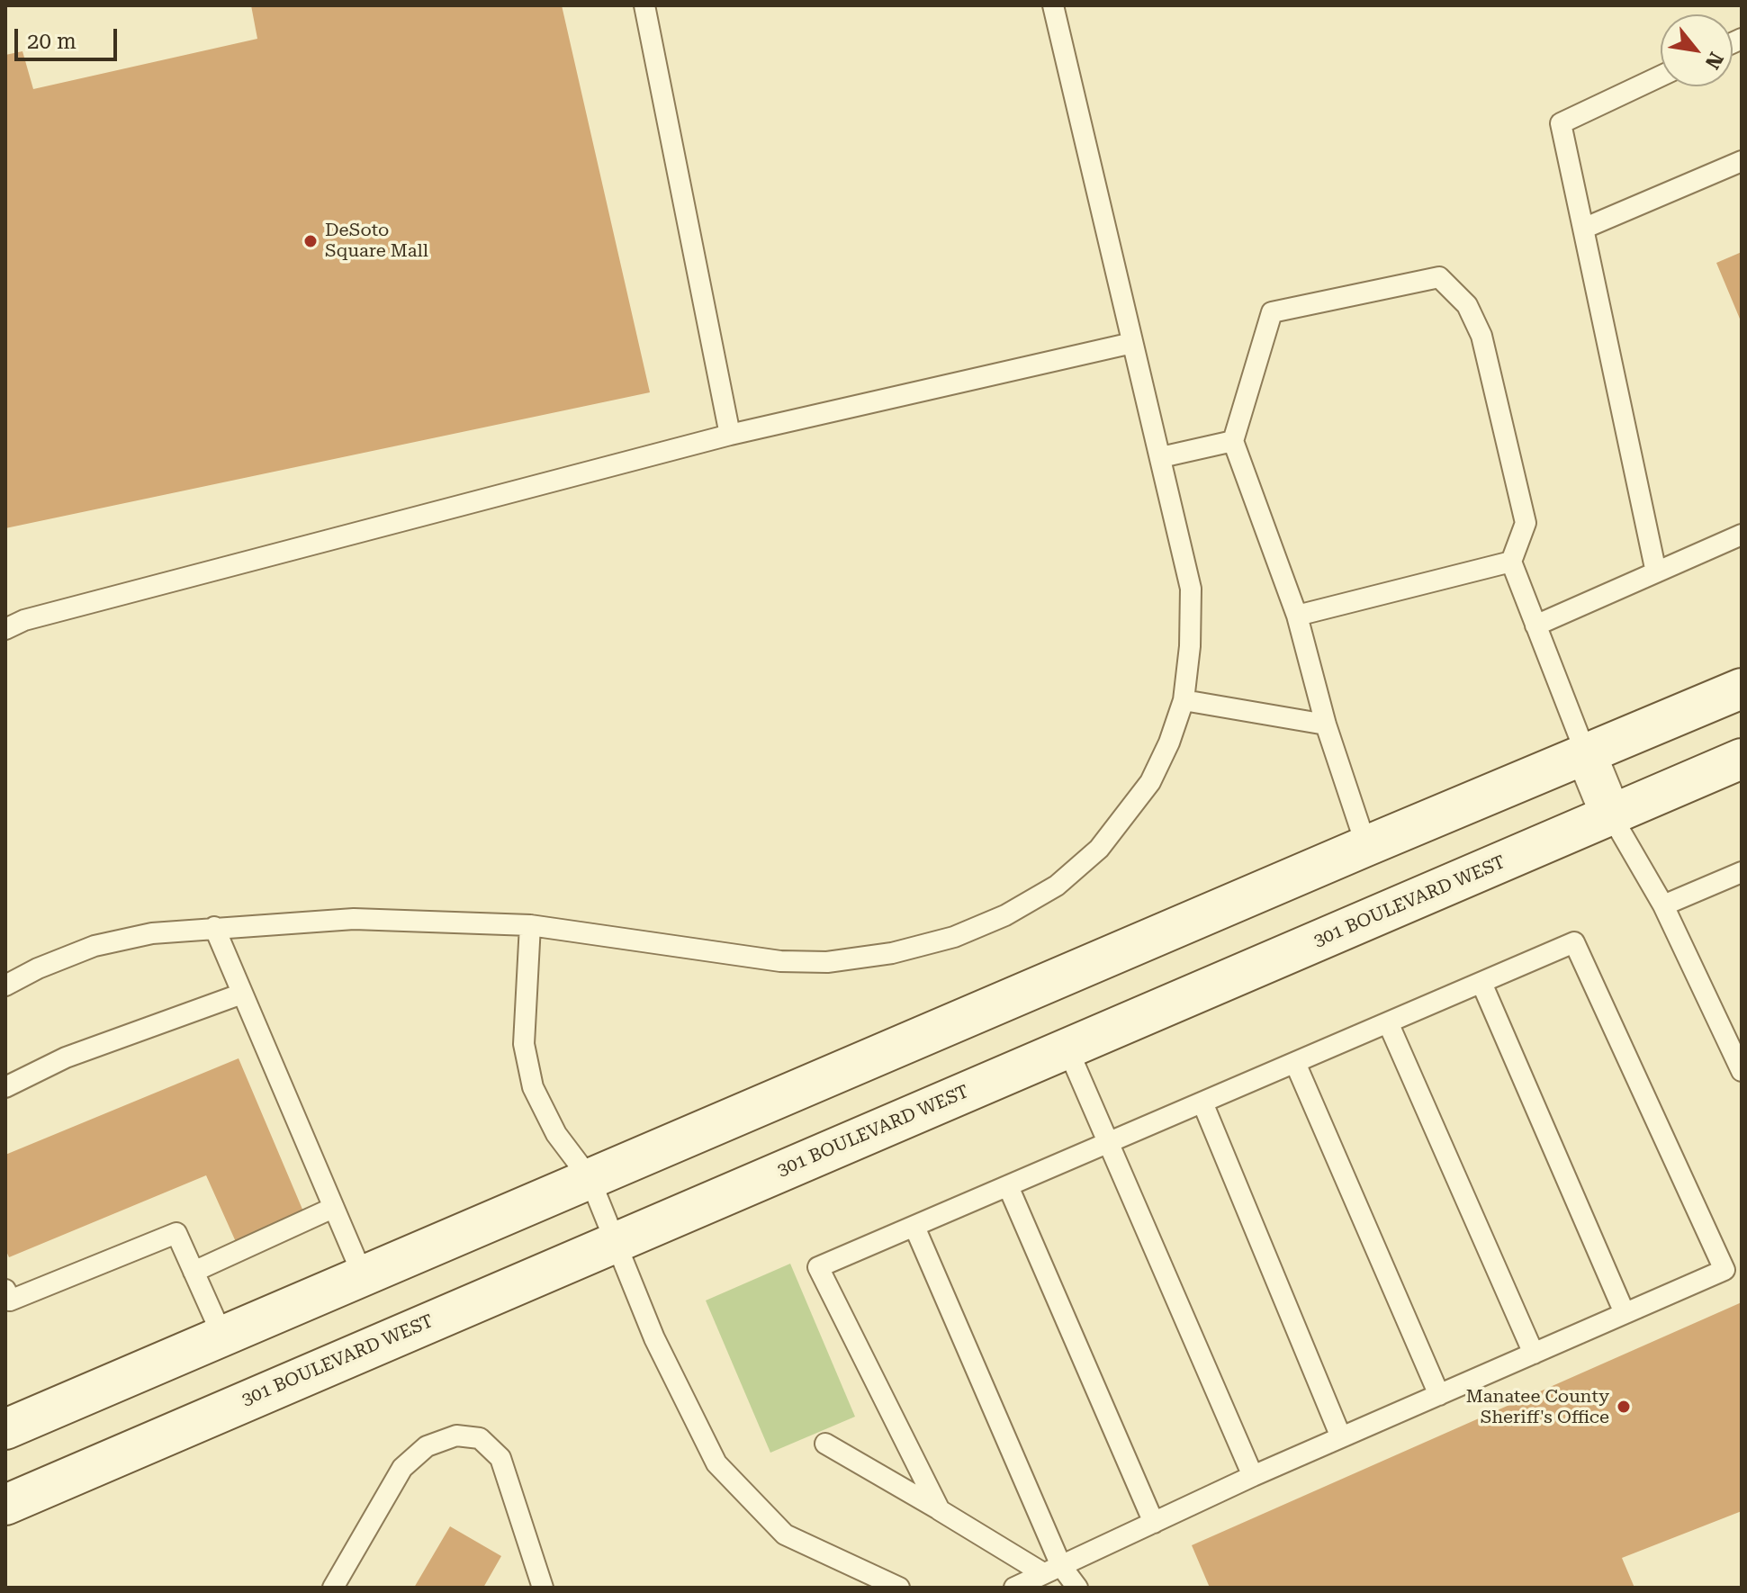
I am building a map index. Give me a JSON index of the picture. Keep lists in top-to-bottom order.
{
  "streets": {
    "main road": ["301 BOULEVARD WEST"]
  },
  "places": ["DeSoto Square Mall", "Manatee County Sheriff's Office"],
  "scale_bar": "20 m",
  "north": "bottom right"
}
